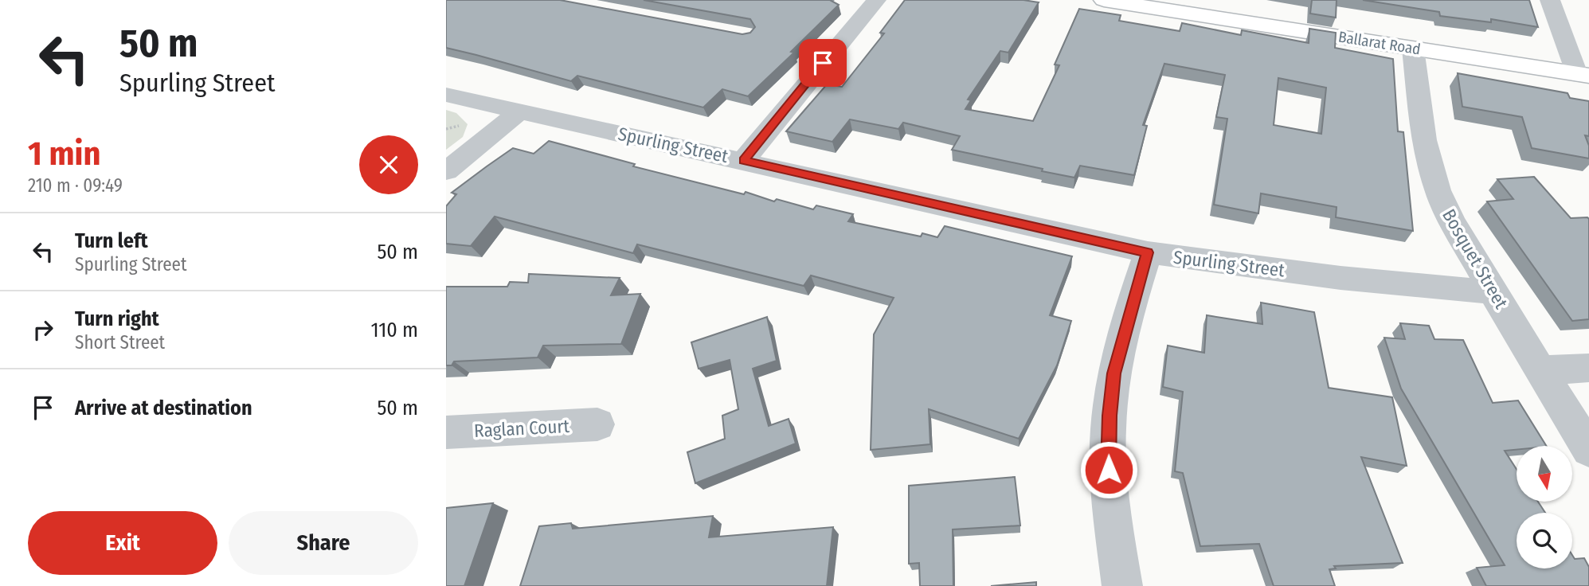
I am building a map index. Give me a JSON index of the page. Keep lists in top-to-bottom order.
{
  "streets": {
    "highway": ["Ballarat Road"],
    "street": ["Spurling Street", "Bosquet Street", "Raglan Court"]
  },
  "crossings": [
    ["Ballarat Road", "Bosquet Street"],
    ["Spurling Street", "Bosquet Street"]
  ],
  "north": "bottom",
  "page": {
    "turn": ["50 m", "Spurling Street"],
    "heading": ["1 min", "210 m · 09:49"],
    "list": [
      {
        "name": "Turn left",
        "note": "Spurling Street",
        "value": "50 m"
      },
      {
        "name": "Turn right",
        "note": "Short Street",
        "value": "110 m"
      },
      {
        "name": "Arrive at destination",
        "value": "50 m"
      }
    ],
    "buttons": ["Exit", "Share"]
  }
}
